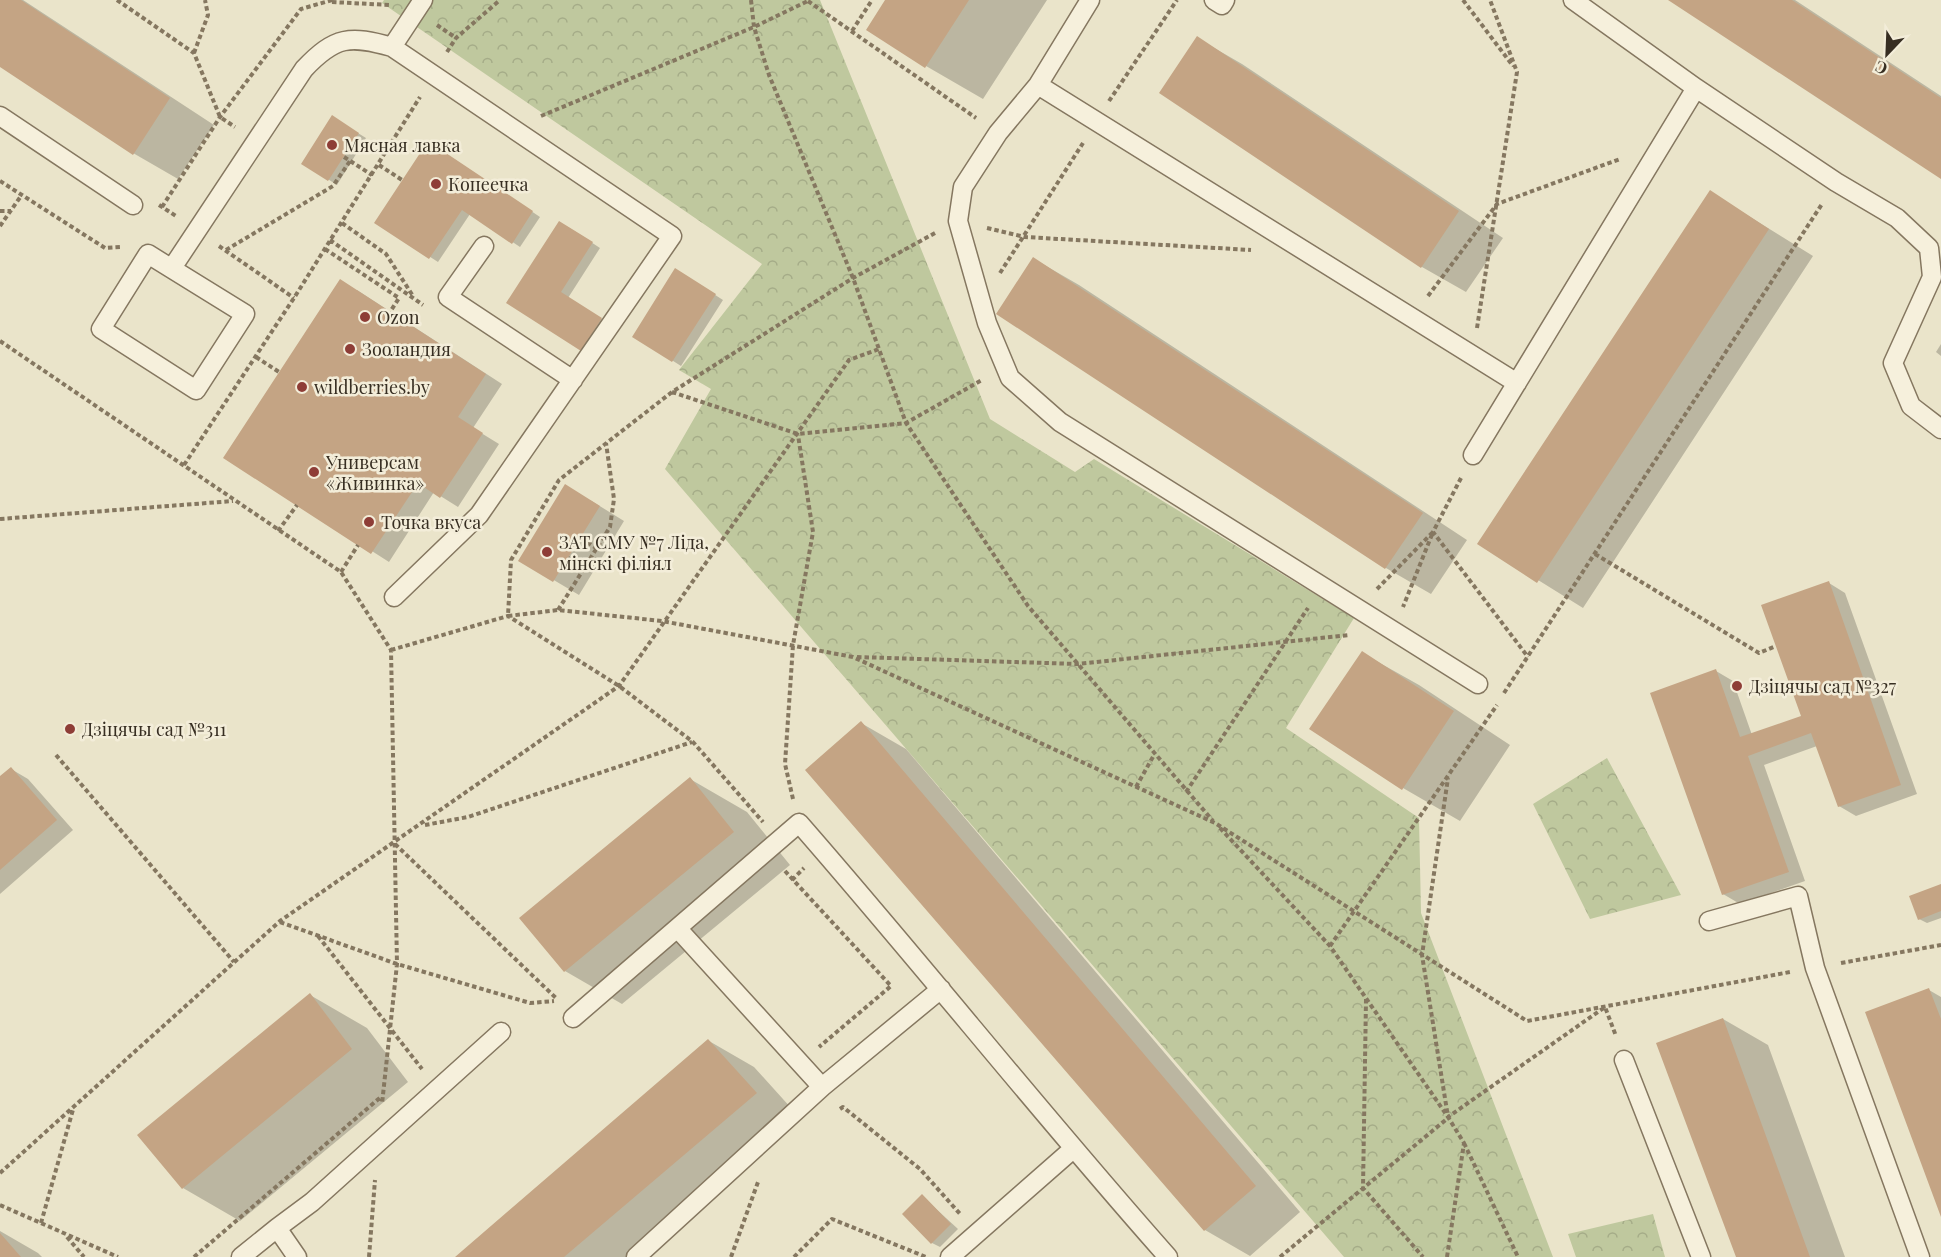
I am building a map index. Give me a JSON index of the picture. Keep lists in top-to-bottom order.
{
  "places": [
    "Мясная лавка",
    "Копеечка",
    "Ozon",
    "Зооландия",
    "wildberries.by",
    "Универсам «Живинка»",
    "Точка вкуса",
    "ЗАТ СМУ №7 Ліда, мінскі філіял",
    "Дзіцячы сад №327",
    "Дзіцячы сад №311"
  ],
  "north": "bottom left"
}
